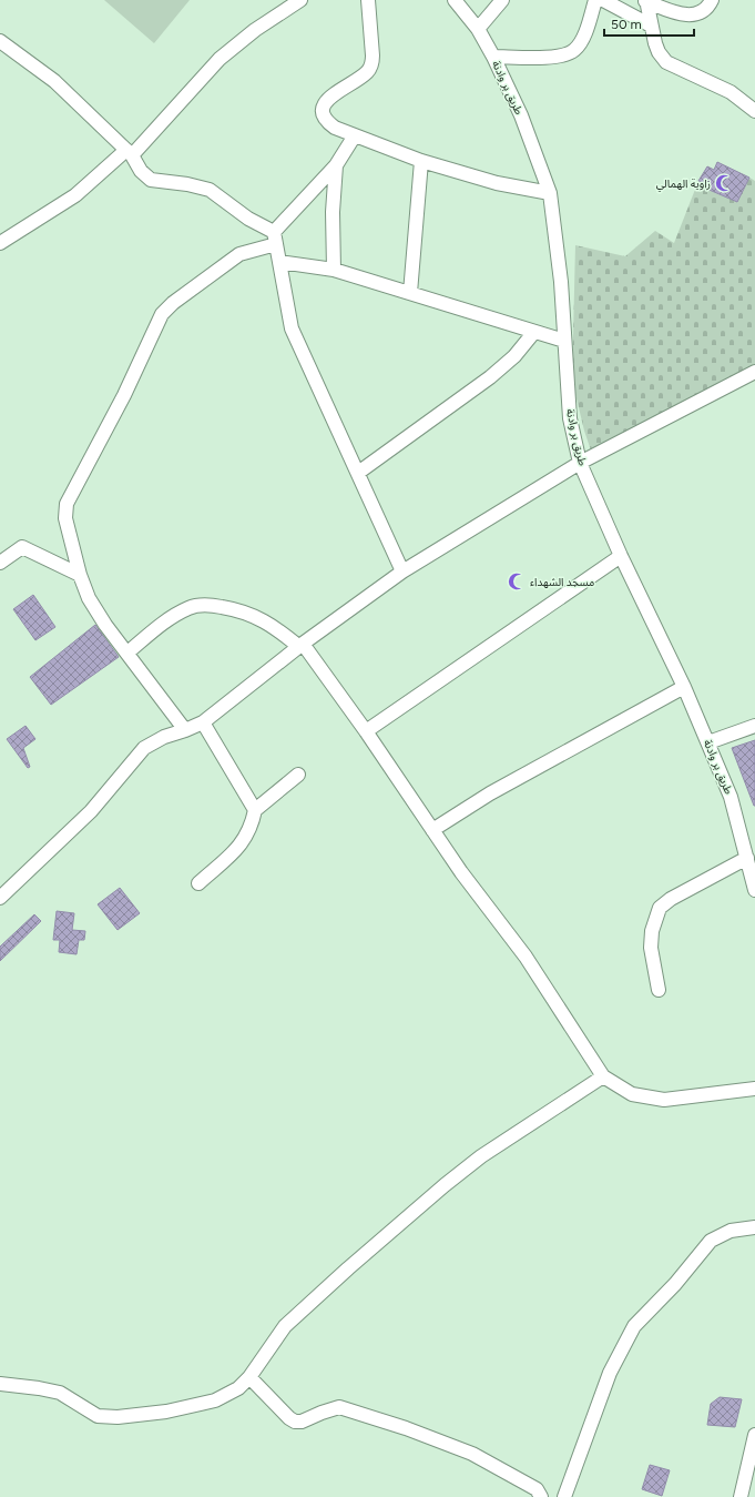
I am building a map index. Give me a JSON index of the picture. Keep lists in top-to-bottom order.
{
  "streets": {
    "street": ["طريق بر وادنة"]
  },
  "places": {
    "mosque": ["زاوية الهمالي", "مسجد الشهداء"]
  },
  "scale_bar": "50 m"
}
